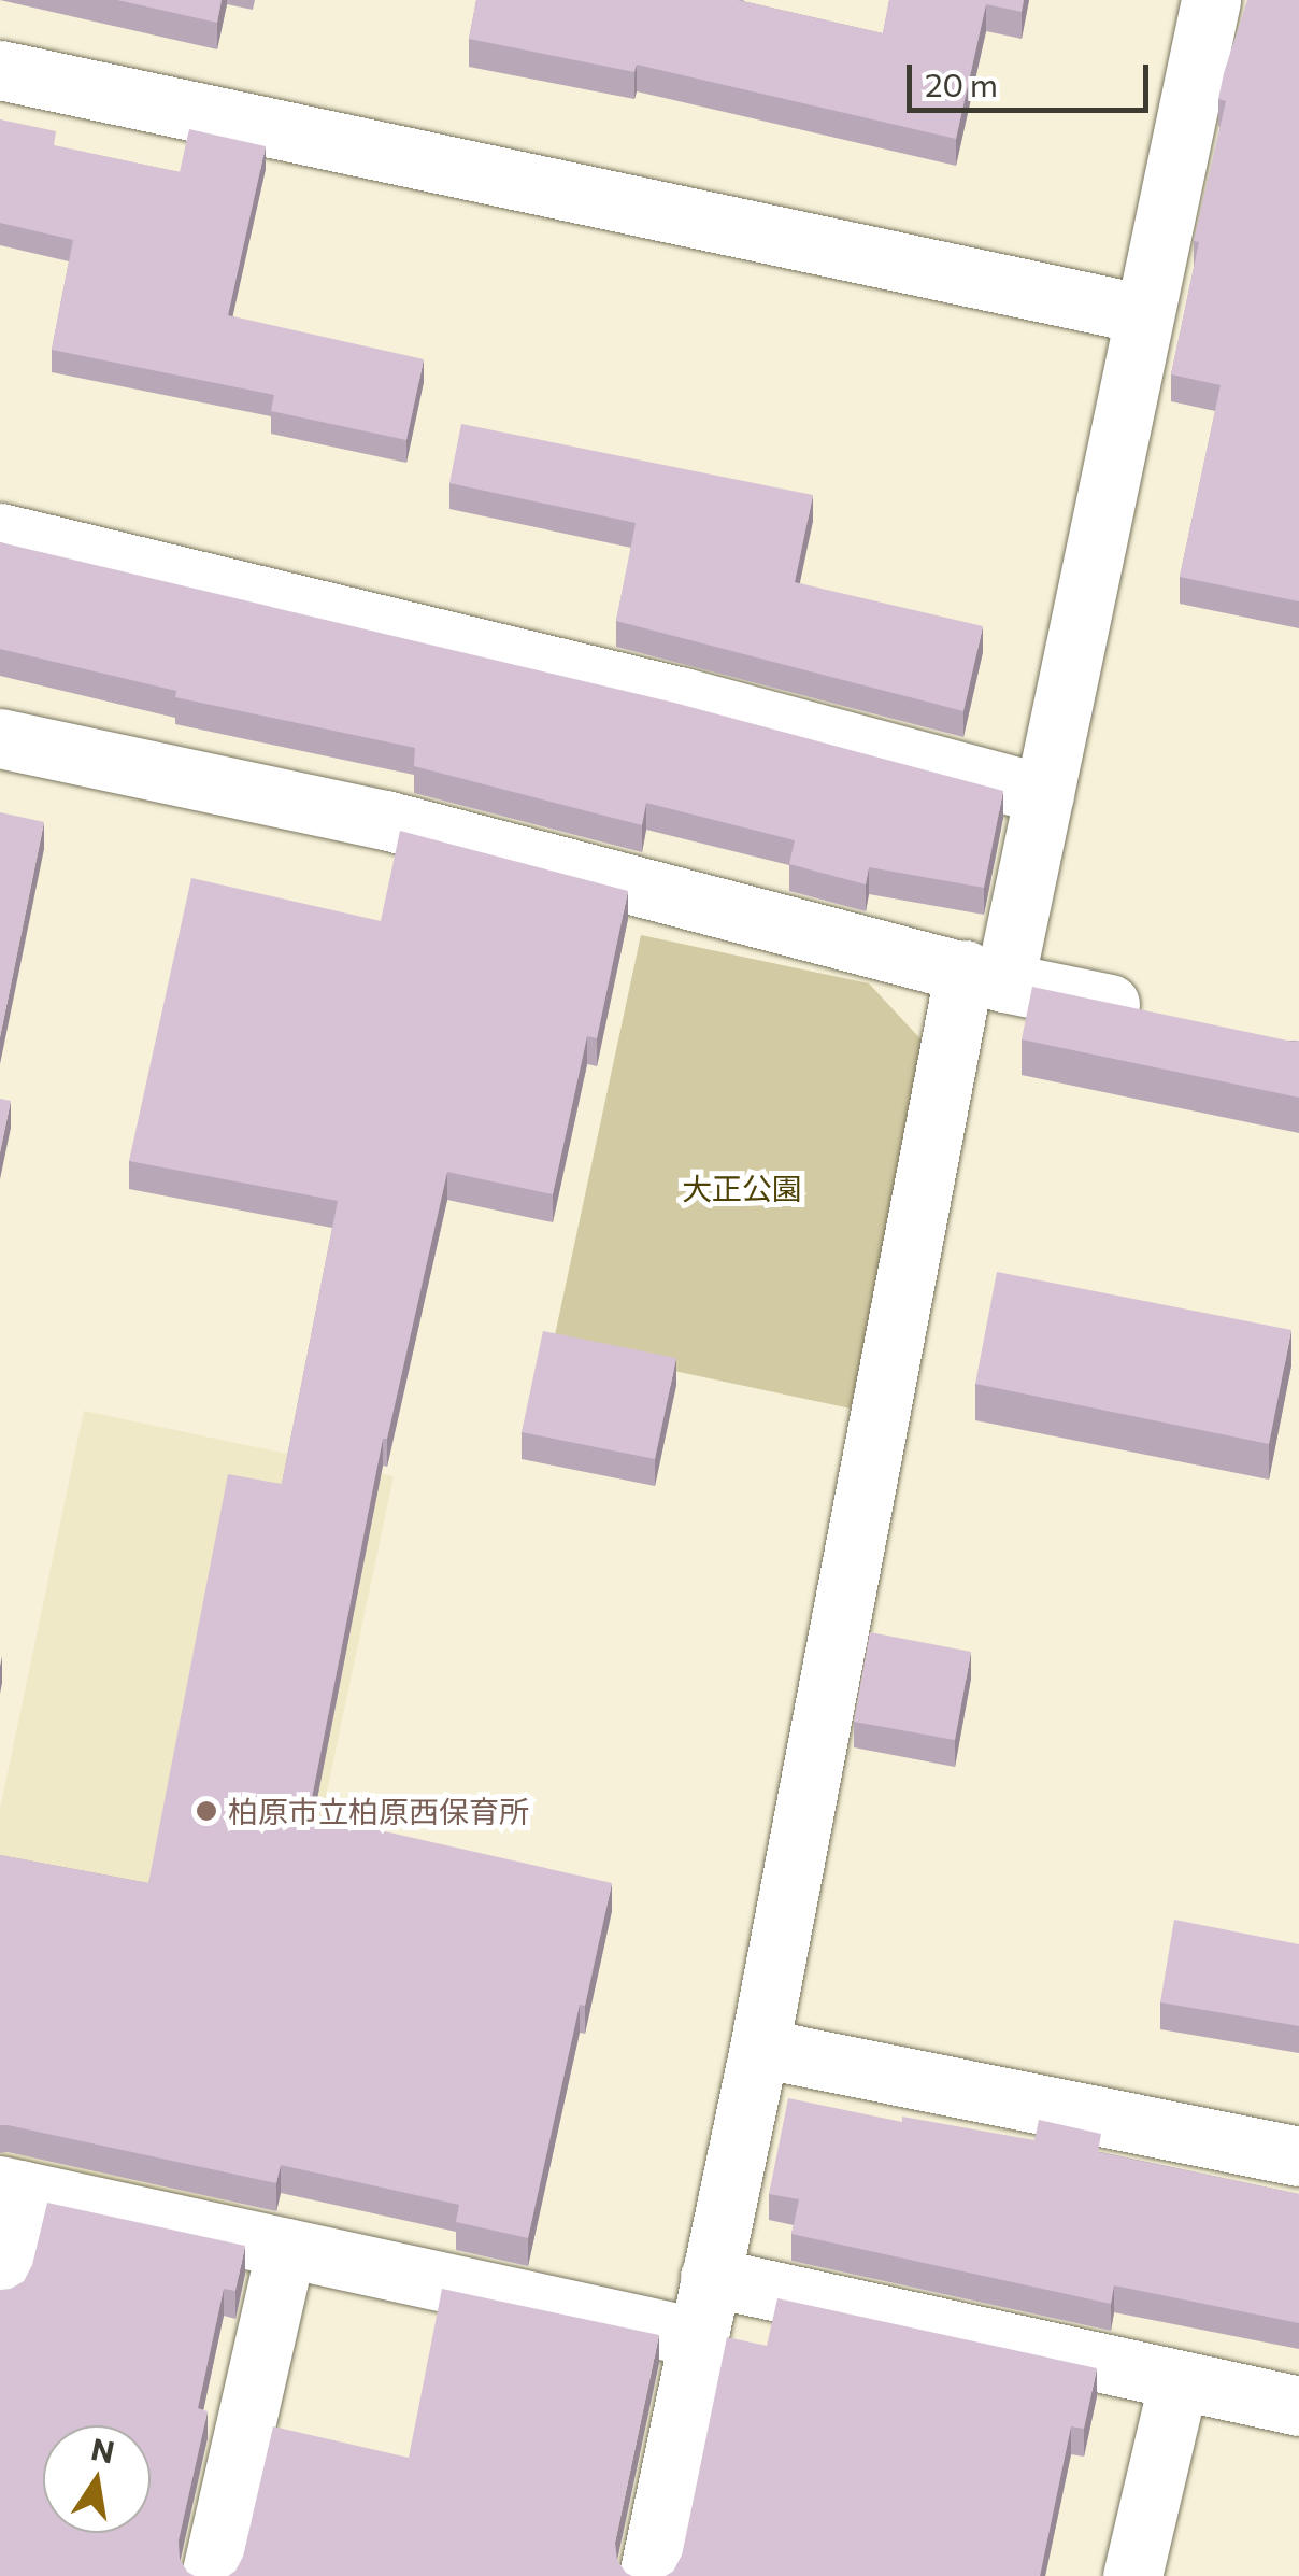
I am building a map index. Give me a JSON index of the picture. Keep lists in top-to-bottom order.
{
  "parks": ["大正公園"],
  "places": ["柏原市立柏原西保育所"],
  "scale_bar": "20 m",
  "north": "top"
}
